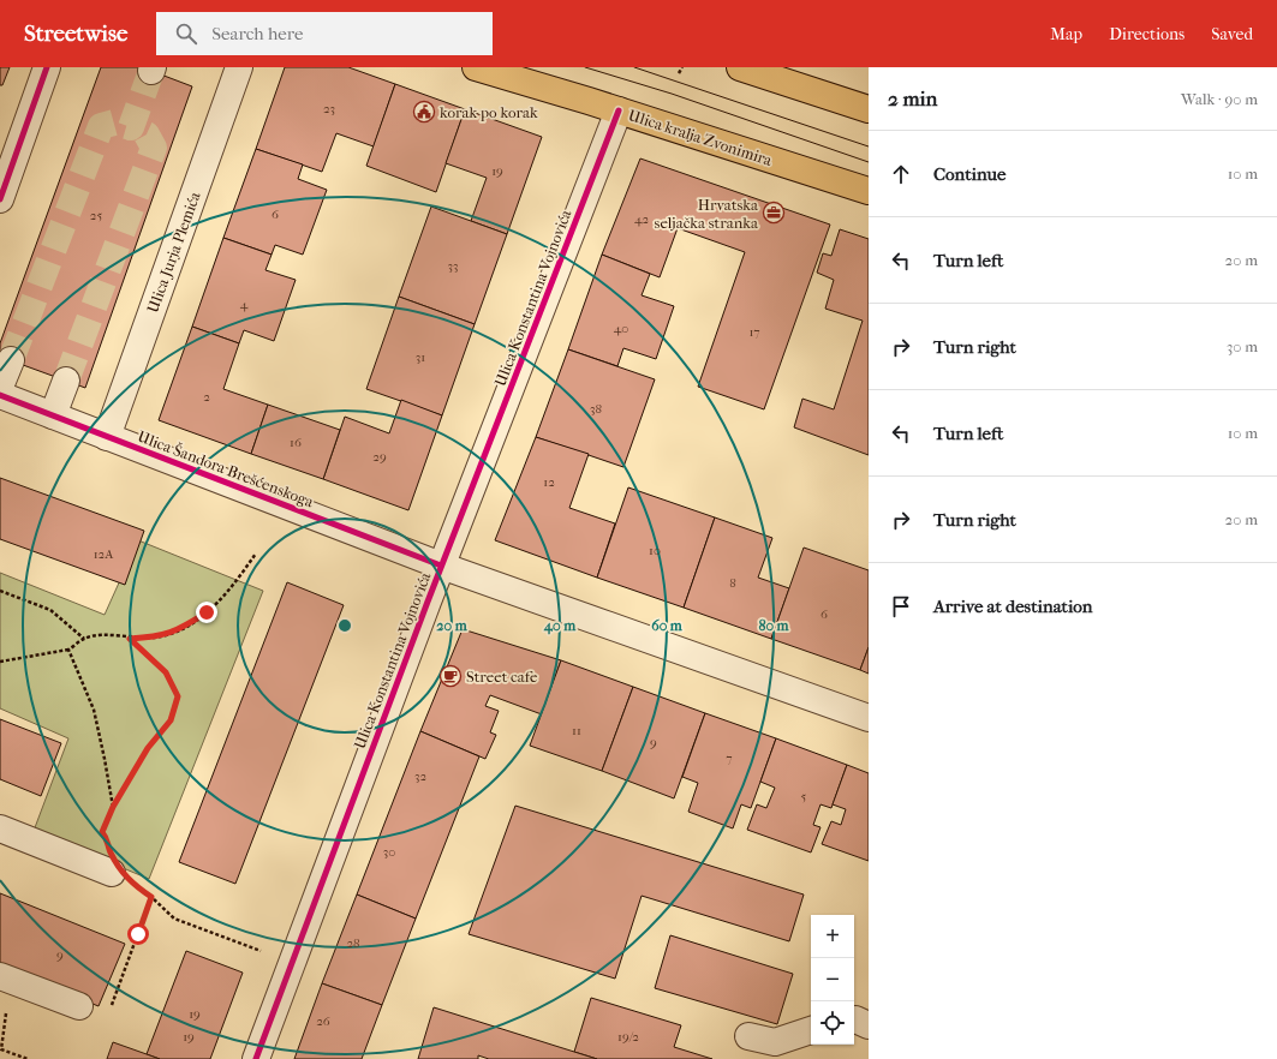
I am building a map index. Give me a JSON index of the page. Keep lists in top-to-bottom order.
{
  "streets": {
    "main road": ["Ulica kralja Zvonimira"],
    "street": ["Ulica Jurja Plemića", "Ulica Konstantina Vojnovića", "Ulica Šandora Brešćenskoga"]
  },
  "crossings": [
    ["Ulica kralja Zvonimira", "Ulica Konstantina Vojnovića"],
    ["Ulica Jurja Plemića", "Ulica Šandora Brešćenskoga"],
    ["Ulica Konstantina Vojnovića", "Ulica Šandora Brešćenskoga"]
  ],
  "places": {
    "public building": ["korak po korak"],
    "office": ["Hrvatska seljačka stranka"],
    "cafe": ["Street cafe"]
  },
  "house_numbers": [
    "23",
    "19",
    "6",
    "25",
    "42",
    "33",
    "4",
    "40",
    "17",
    "31",
    "2",
    "38",
    "16",
    "29",
    "12",
    "10",
    "12A",
    "8",
    "6",
    "11",
    "9",
    "7",
    "32",
    "5",
    "30",
    "28",
    "9",
    "19",
    "26",
    "19",
    "19/2"
  ],
  "page": {
    "header": "Streetwise",
    "search": "Search here",
    "nav": ["Map", "Directions", "Saved"],
    "heading": ["2 min", "Walk · 90 m"],
    "list": [
      ["Continue", "10 m"],
      ["Turn left", "20 m"],
      ["Turn right", "30 m"],
      ["Turn left", "10 m"],
      ["Turn right", "20 m"],
      "Arrive at destination"
    ],
    "map_buttons": ["+", "−"]
  },
  "rings": [
    "20 m",
    "40 m",
    "60 m",
    "80 m"
  ]
}
